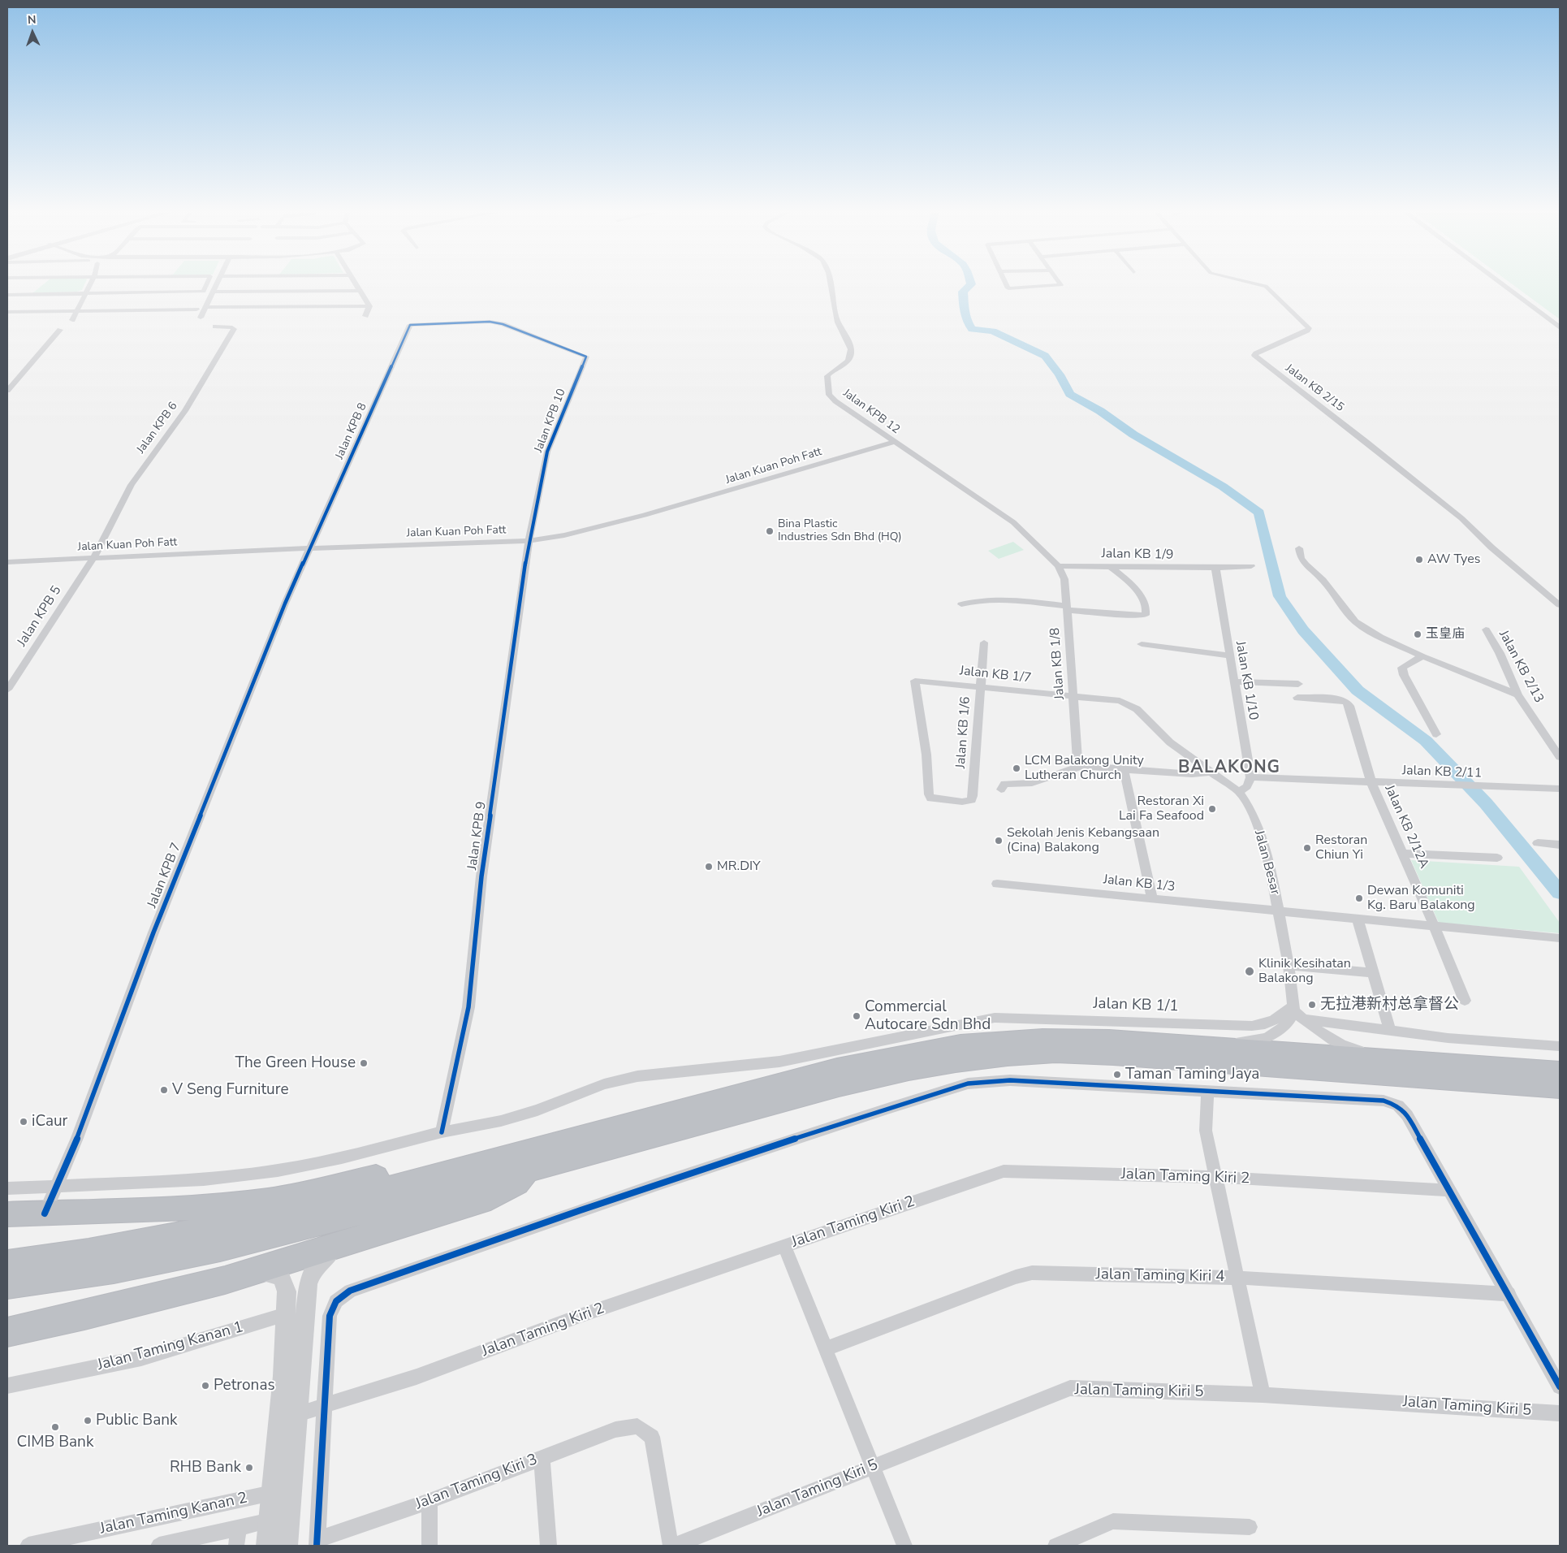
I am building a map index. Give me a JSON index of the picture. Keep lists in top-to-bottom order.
{
  "streets": {
    "street": [
      "Jalan KB 2/15",
      "Jalan KPB 12",
      "Jalan KPB 10",
      "Jalan KPB 6",
      "Jalan KPB 8",
      "Jalan Kuan Poh Fatt",
      "Jalan KB 1/9",
      "Jalan KPB 5",
      "Jalan KB 1/8",
      "Jalan KB 2/13",
      "Jalan KB 1/7",
      "Jalan KB 1/10",
      "Jalan KB 1/6",
      "Jalan KB 2/11",
      "Jalan KB 2/12A",
      "Jalan KPB 9",
      "Jalan Besar",
      "Jalan KPB 7",
      "Jalan KB 1/3",
      "Jalan KB 1/1",
      "Jalan Taming Kiri 2",
      "Jalan Taming Kiri 4",
      "Jalan Taming Kanan 1",
      "Jalan Taming Kiri 5",
      "Jalan Taming Kiri 3",
      "Jalan Taming Kanan 2"
    ]
  },
  "crossings": [
    ["Jalan KPB 12", "Jalan Kuan Poh Fatt"],
    ["Jalan KPB 12", "Jalan KB 1/9"],
    ["Jalan KPB 12", "Jalan KB 1/8"],
    ["Jalan KPB 10", "Jalan KPB 8"],
    ["Jalan KPB 10", "Jalan Kuan Poh Fatt"],
    ["Jalan KPB 10", "Jalan KPB 9"],
    ["Jalan KPB 6", "Jalan Kuan Poh Fatt"],
    ["Jalan KPB 6", "Jalan KPB 5"],
    ["Jalan KPB 8", "Jalan Kuan Poh Fatt"],
    ["Jalan KPB 8", "Jalan KPB 7"],
    ["Jalan Kuan Poh Fatt", "Jalan KPB 5"],
    ["Jalan Kuan Poh Fatt", "Jalan KPB 9"],
    ["Jalan Kuan Poh Fatt", "Jalan KPB 7"],
    ["Jalan KB 1/9", "Jalan KB 1/8"],
    ["Jalan KB 1/9", "Jalan KB 1/10"],
    ["Jalan KB 1/8", "Jalan KB 1/7"],
    ["Jalan KB 1/8", "Jalan Besar"],
    ["Jalan KB 1/7", "Jalan KB 1/6"],
    ["Jalan KB 1/7", "Jalan Besar"],
    ["Jalan KB 1/10", "Jalan KB 2/11"],
    ["Jalan KB 2/11", "Jalan KB 2/12A"],
    ["Jalan KB 2/12A", "Jalan KB 1/3"],
    ["Jalan KPB 9", "Jalan KB 1/1"],
    ["Jalan Besar", "Jalan KB 1/3"],
    ["Jalan Besar", "Jalan KB 1/1"],
    ["Jalan KPB 7", "Jalan KB 1/1"]
  ],
  "districts": ["BALAKONG"],
  "places": [
    "Bina Plastic Industries Sdn Bhd (HQ)",
    "AW Tyes",
    "玉皇庙",
    "LCM Balakong Unity Lutheran Church",
    "Restoran Xi Lai Fa Seafood",
    "Sekolah Jenis Kebangsaan (Cina) Balakong",
    "Restoran Chiun Yi",
    "MR.DIY",
    "Dewan Komuniti Kg. Baru Balakong",
    "Klinik Kesihatan Balakong",
    "无拉港新村总拿督公",
    "Commercial Autocare Sdn Bhd",
    "The Green House",
    "Taman Taming Jaya",
    "V Seng Furniture",
    "iCaur",
    "Petronas",
    "Public Bank",
    "CIMB Bank",
    "RHB Bank"
  ],
  "north": "top"
}
